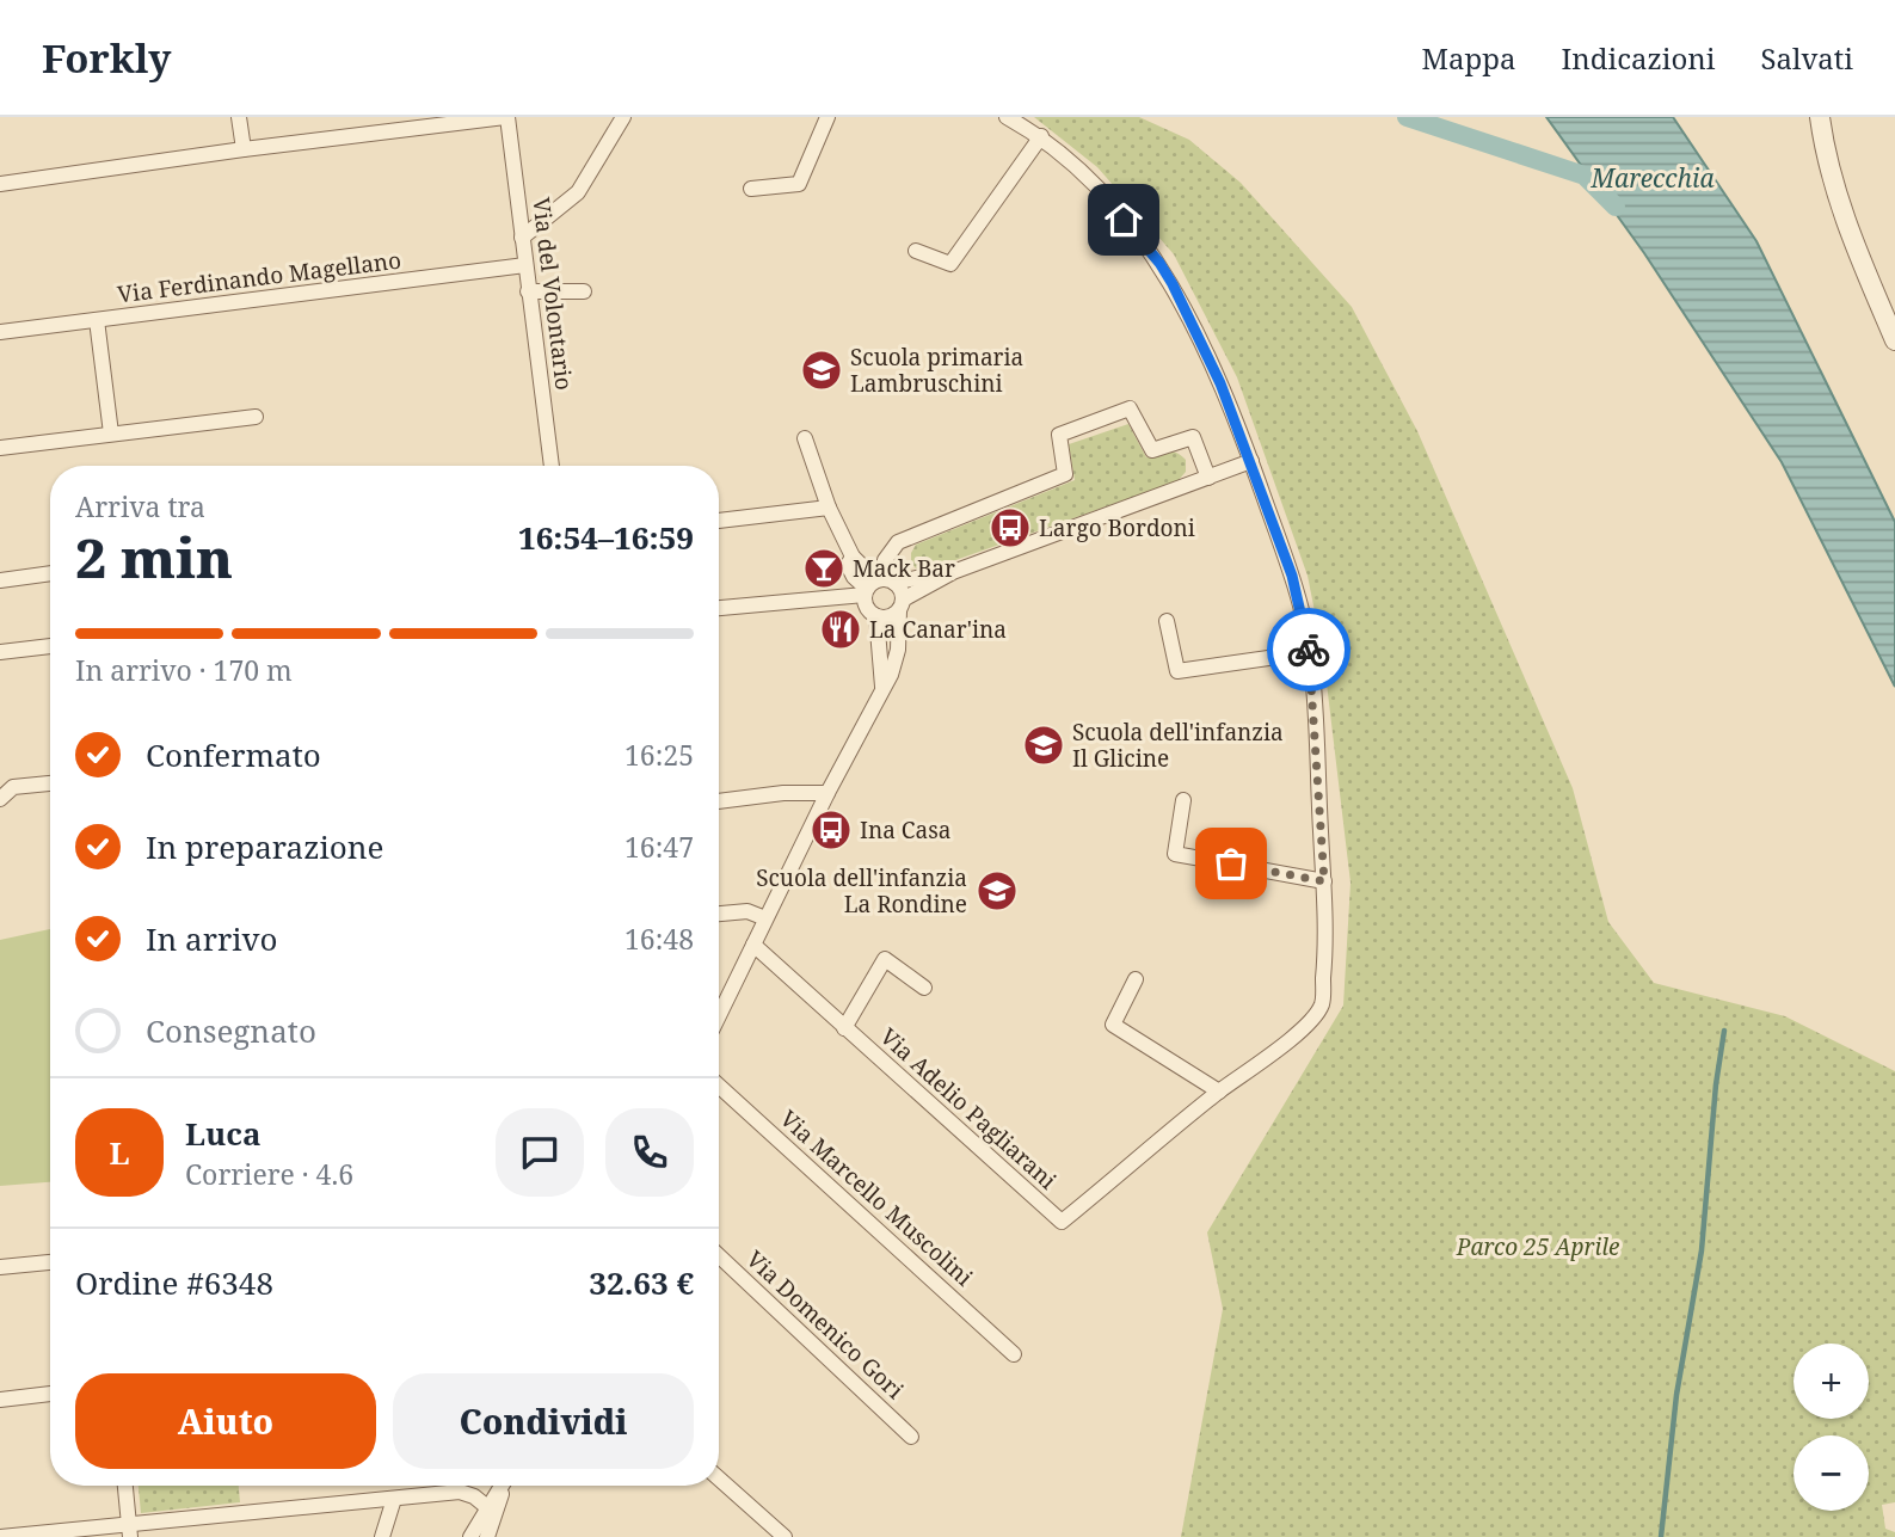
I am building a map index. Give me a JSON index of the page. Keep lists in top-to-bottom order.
{
  "streets": {
    "street": [
      "Via Ferdinando Magellano",
      "Via del Volontario",
      "Via Adelio Pagliarani",
      "Via Marcello Muscolini",
      "Via Domenico Gori"
    ]
  },
  "crossings": [
    ["Via Ferdinando Magellano", "Via del Volontario"]
  ],
  "water": ["Marecchia"],
  "parks": ["Parco 25 Aprile"],
  "places": {
    "school or university": ["Scuola primaria Lambruschini", "Scuola dell'infanzia Il Glicine", "Scuola dell'infanzia La Rondine"],
    "bus stop": ["Largo Bordoni", "Ina Casa"],
    "bar": ["Mack Bar"],
    "restaurant": ["La Canar'ina"]
  },
  "page": {
    "header": "Forkly",
    "nav": ["Mappa", "Indicazioni", "Salvati"],
    "heading": ["2 min", "Arriva tra", "16:54–16:59"],
    "panel": [
      "Luca",
      "Corriere · 4.6",
      "Ordine #6348",
      "32.63 €"
    ],
    "bar": "In arrivo · 170 m",
    "list": [
      ["Confermato", "16:25"],
      ["In preparazione", "16:47"],
      ["In arrivo", "16:48"],
      "Consegnato"
    ],
    "round": "L",
    "map_buttons": ["+", "−"],
    "buttons": ["Aiuto", "Condividi"]
  }
}
